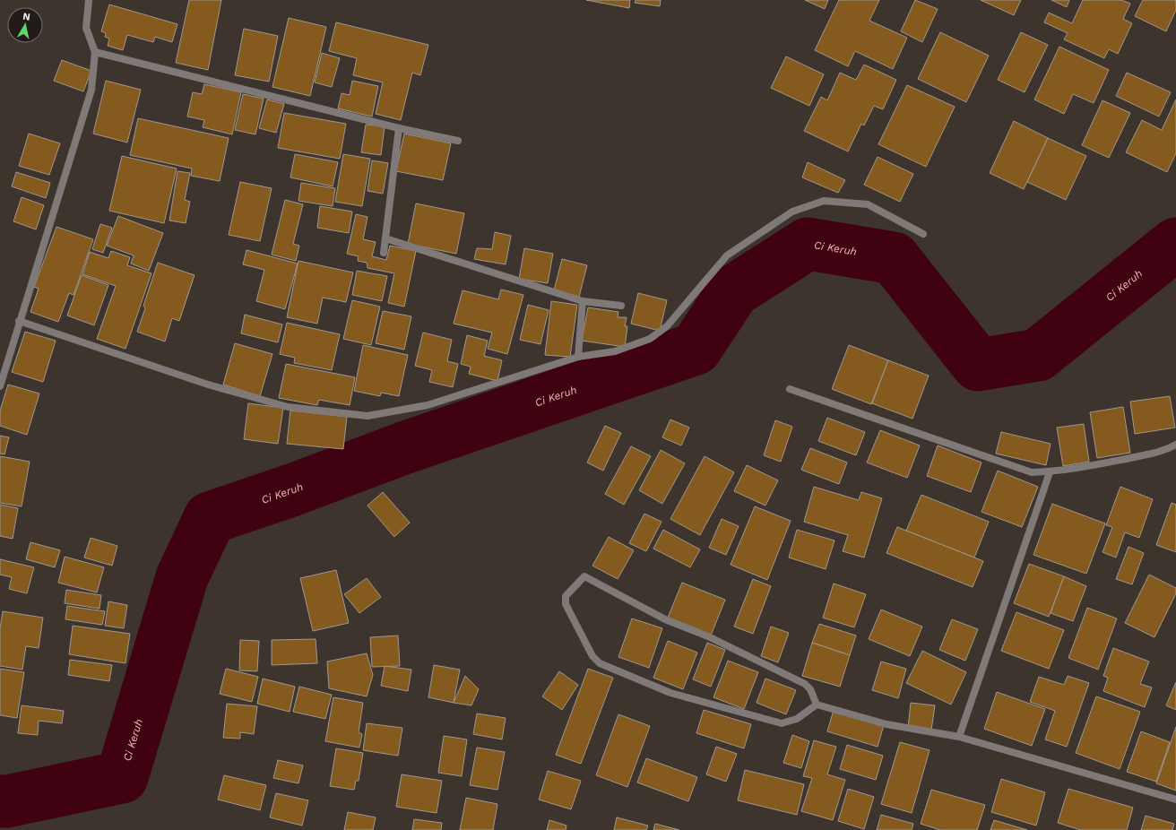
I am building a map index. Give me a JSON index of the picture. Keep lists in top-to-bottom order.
{
  "water": ["Ci Keruh"],
  "north": "top"
}
